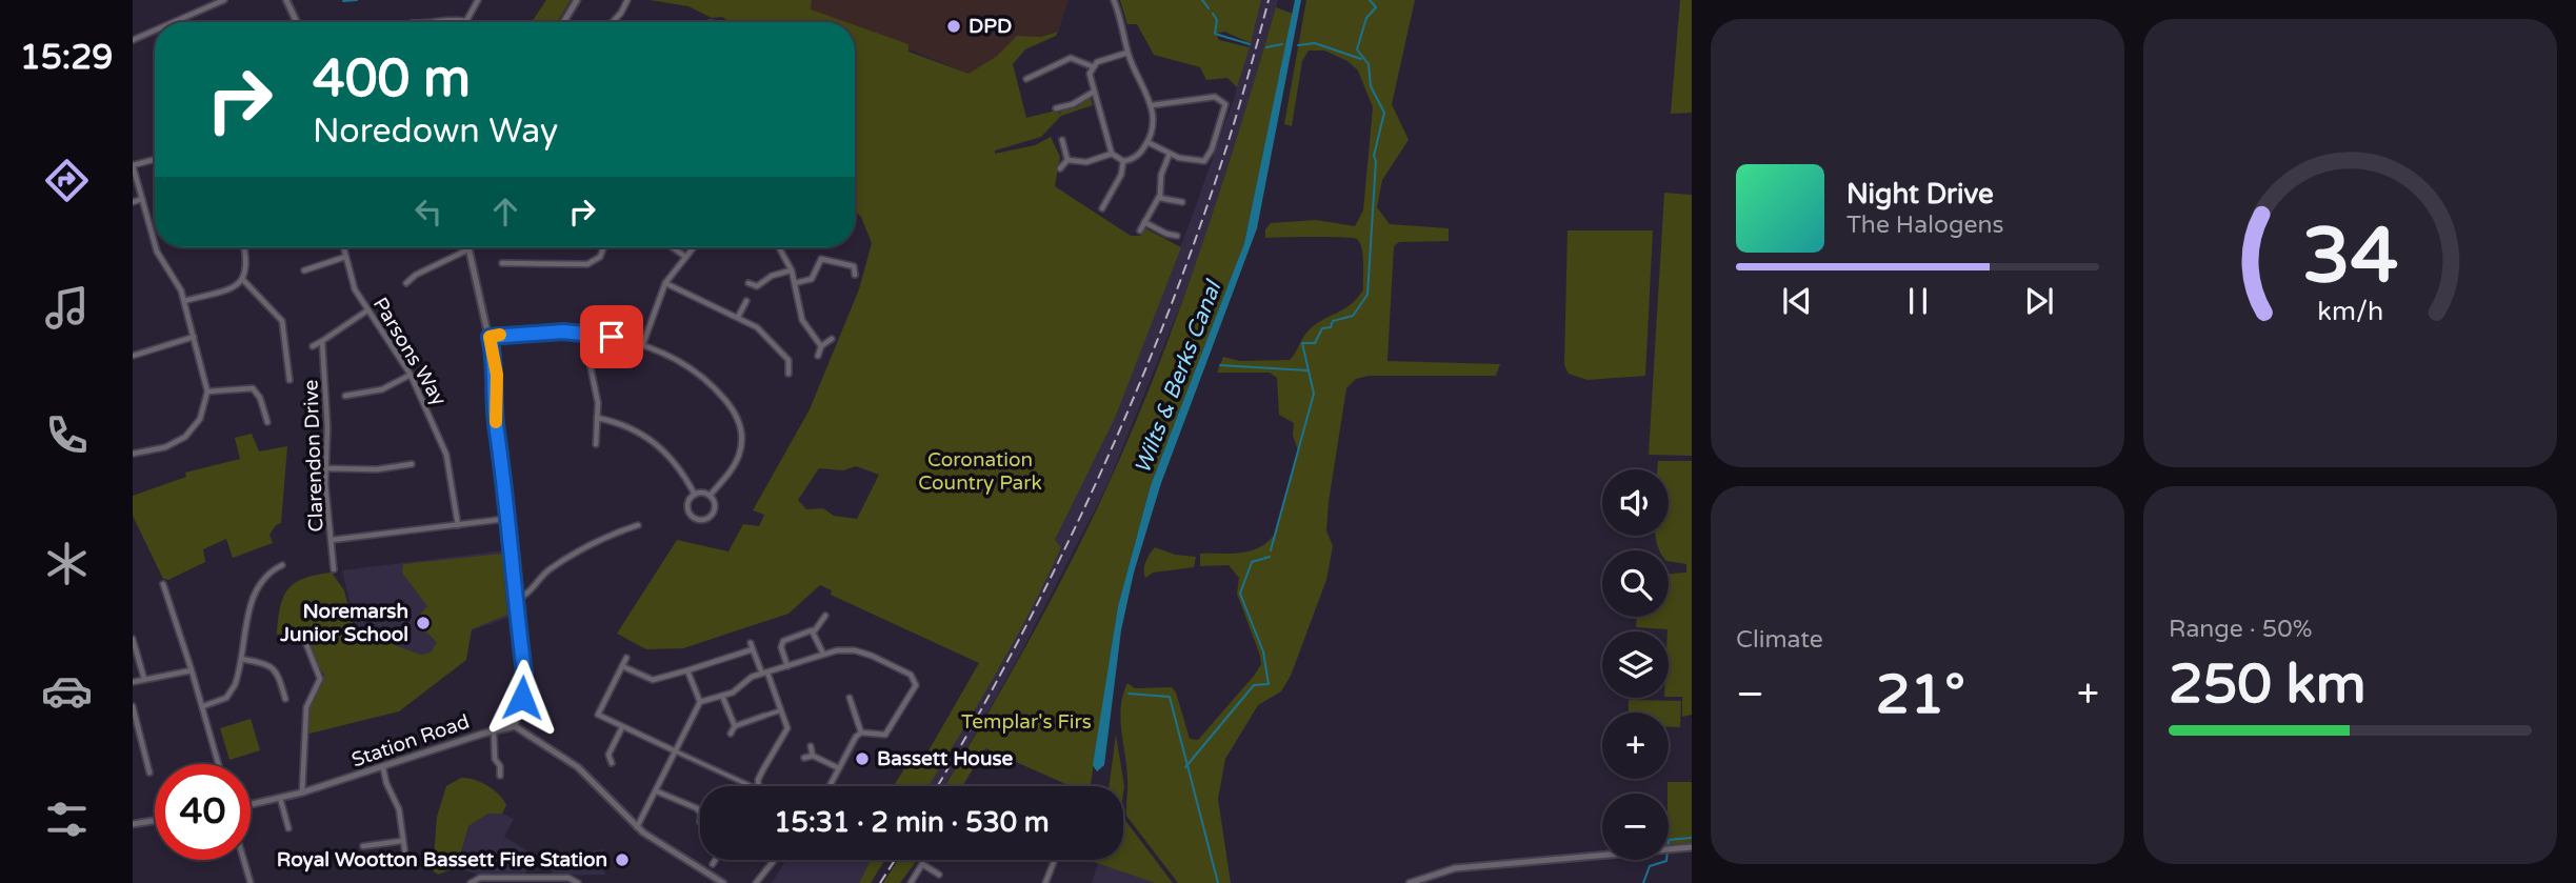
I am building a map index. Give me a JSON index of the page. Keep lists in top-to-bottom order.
{
  "streets": {
    "street": ["Parsons Way", "Clarendon Drive", "Station Road"]
  },
  "water": ["Wilts & Berks Canal"],
  "parks": ["Coronation Country Park", "Templar's Firs"],
  "places": [
    "DPD",
    "Noremarsh Junior School",
    "Bassett House",
    "Royal Wootton Bassett Fire Station"
  ],
  "page": {
    "tabs": "15:29",
    "turn": ["400 m", "Noredown Way"],
    "song": ["Night Drive", "The Halogens"],
    "map_buttons": ["+", "−"],
    "tile": [
      "Climate",
      ["Range · 50%", "250 km"]
    ],
    "heat": ["−", "21°", "+"],
    "limit": "40",
    "trip": "15:31 · 2 min · 530 m",
    "gauge": ["34", "km/h"]
  }
}
